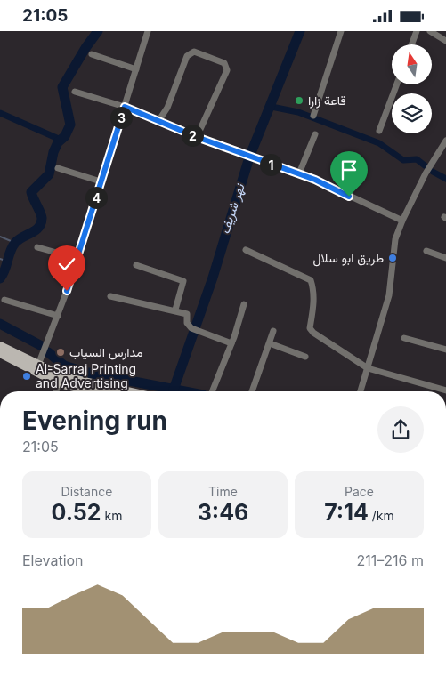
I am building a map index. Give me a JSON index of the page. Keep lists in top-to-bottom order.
{
  "water": ["نهر شريف"],
  "places": [
    "قاعة زارا",
    "طريق ابو سلال",
    "مدارس السياب",
    "Al-Sarraj Printing and Advertising"
  ],
  "north": "top",
  "page": {
    "status": "21:05",
    "pins": [
      "3",
      "2",
      "1",
      "4"
    ],
    "heading": ["Evening run", "21:05"],
    "stats": [
      ["Distance", "0.52 km"],
      ["Time", "3:46"],
      ["Pace", "7:14 /km"]
    ],
    "chart": ["Elevation", "211–216 m"]
  }
}
